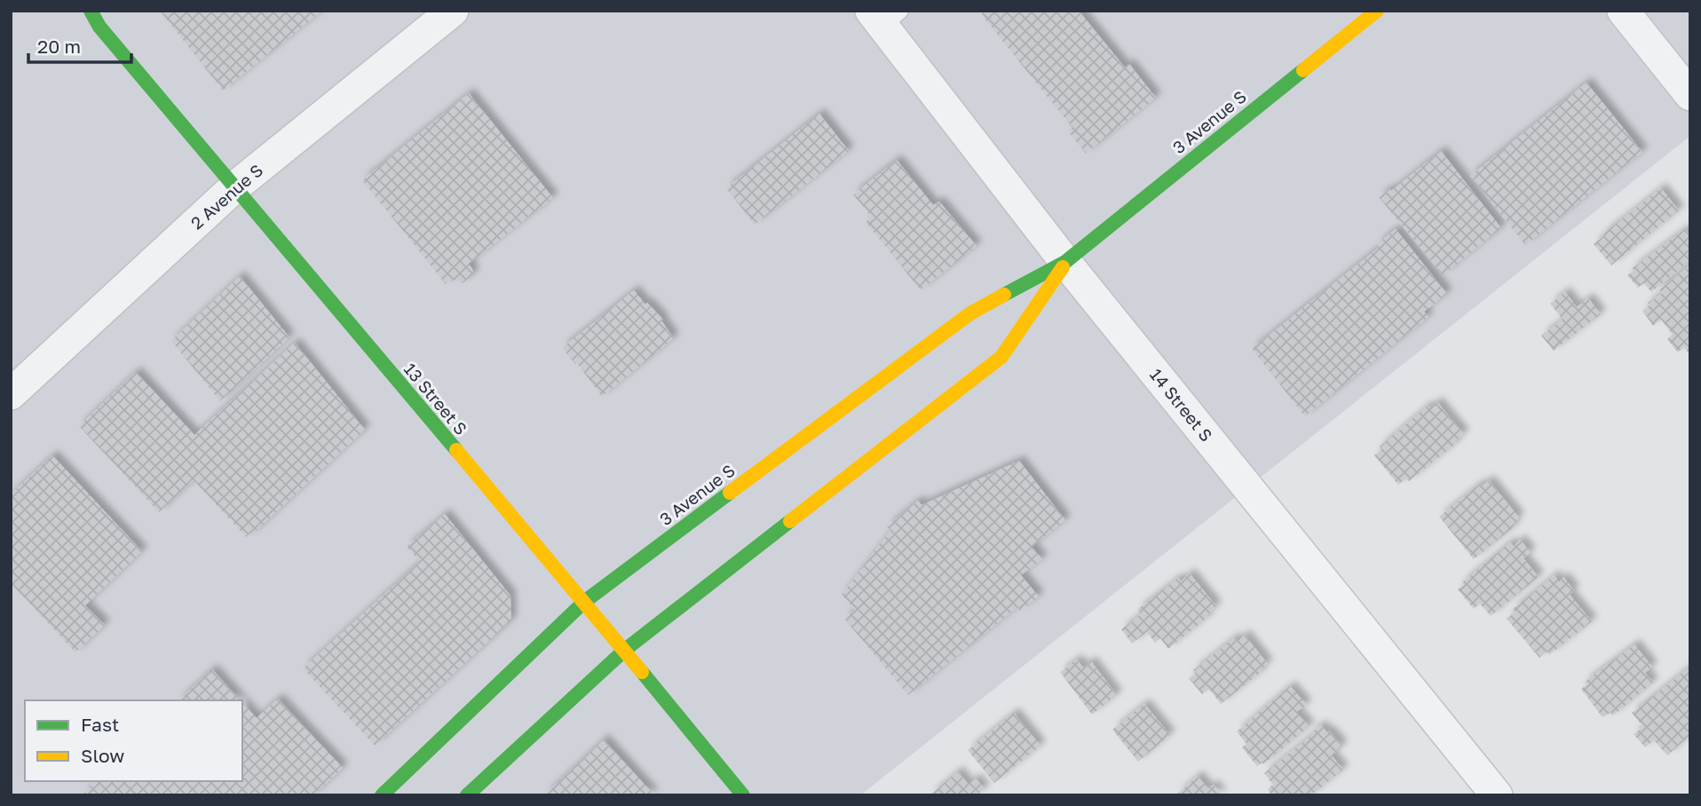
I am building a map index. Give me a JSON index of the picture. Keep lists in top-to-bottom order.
{
  "streets": {
    "main road": ["3 Avenue S", "13 Street S"],
    "street": ["2 Avenue S", "14 Street S"]
  },
  "crossings": [
    ["3 Avenue S", "13 Street S"],
    ["3 Avenue S", "14 Street S"],
    ["2 Avenue S", "13 Street S"]
  ],
  "legend": ["Fast", "Slow"],
  "scale_bar": "20 m"
}
